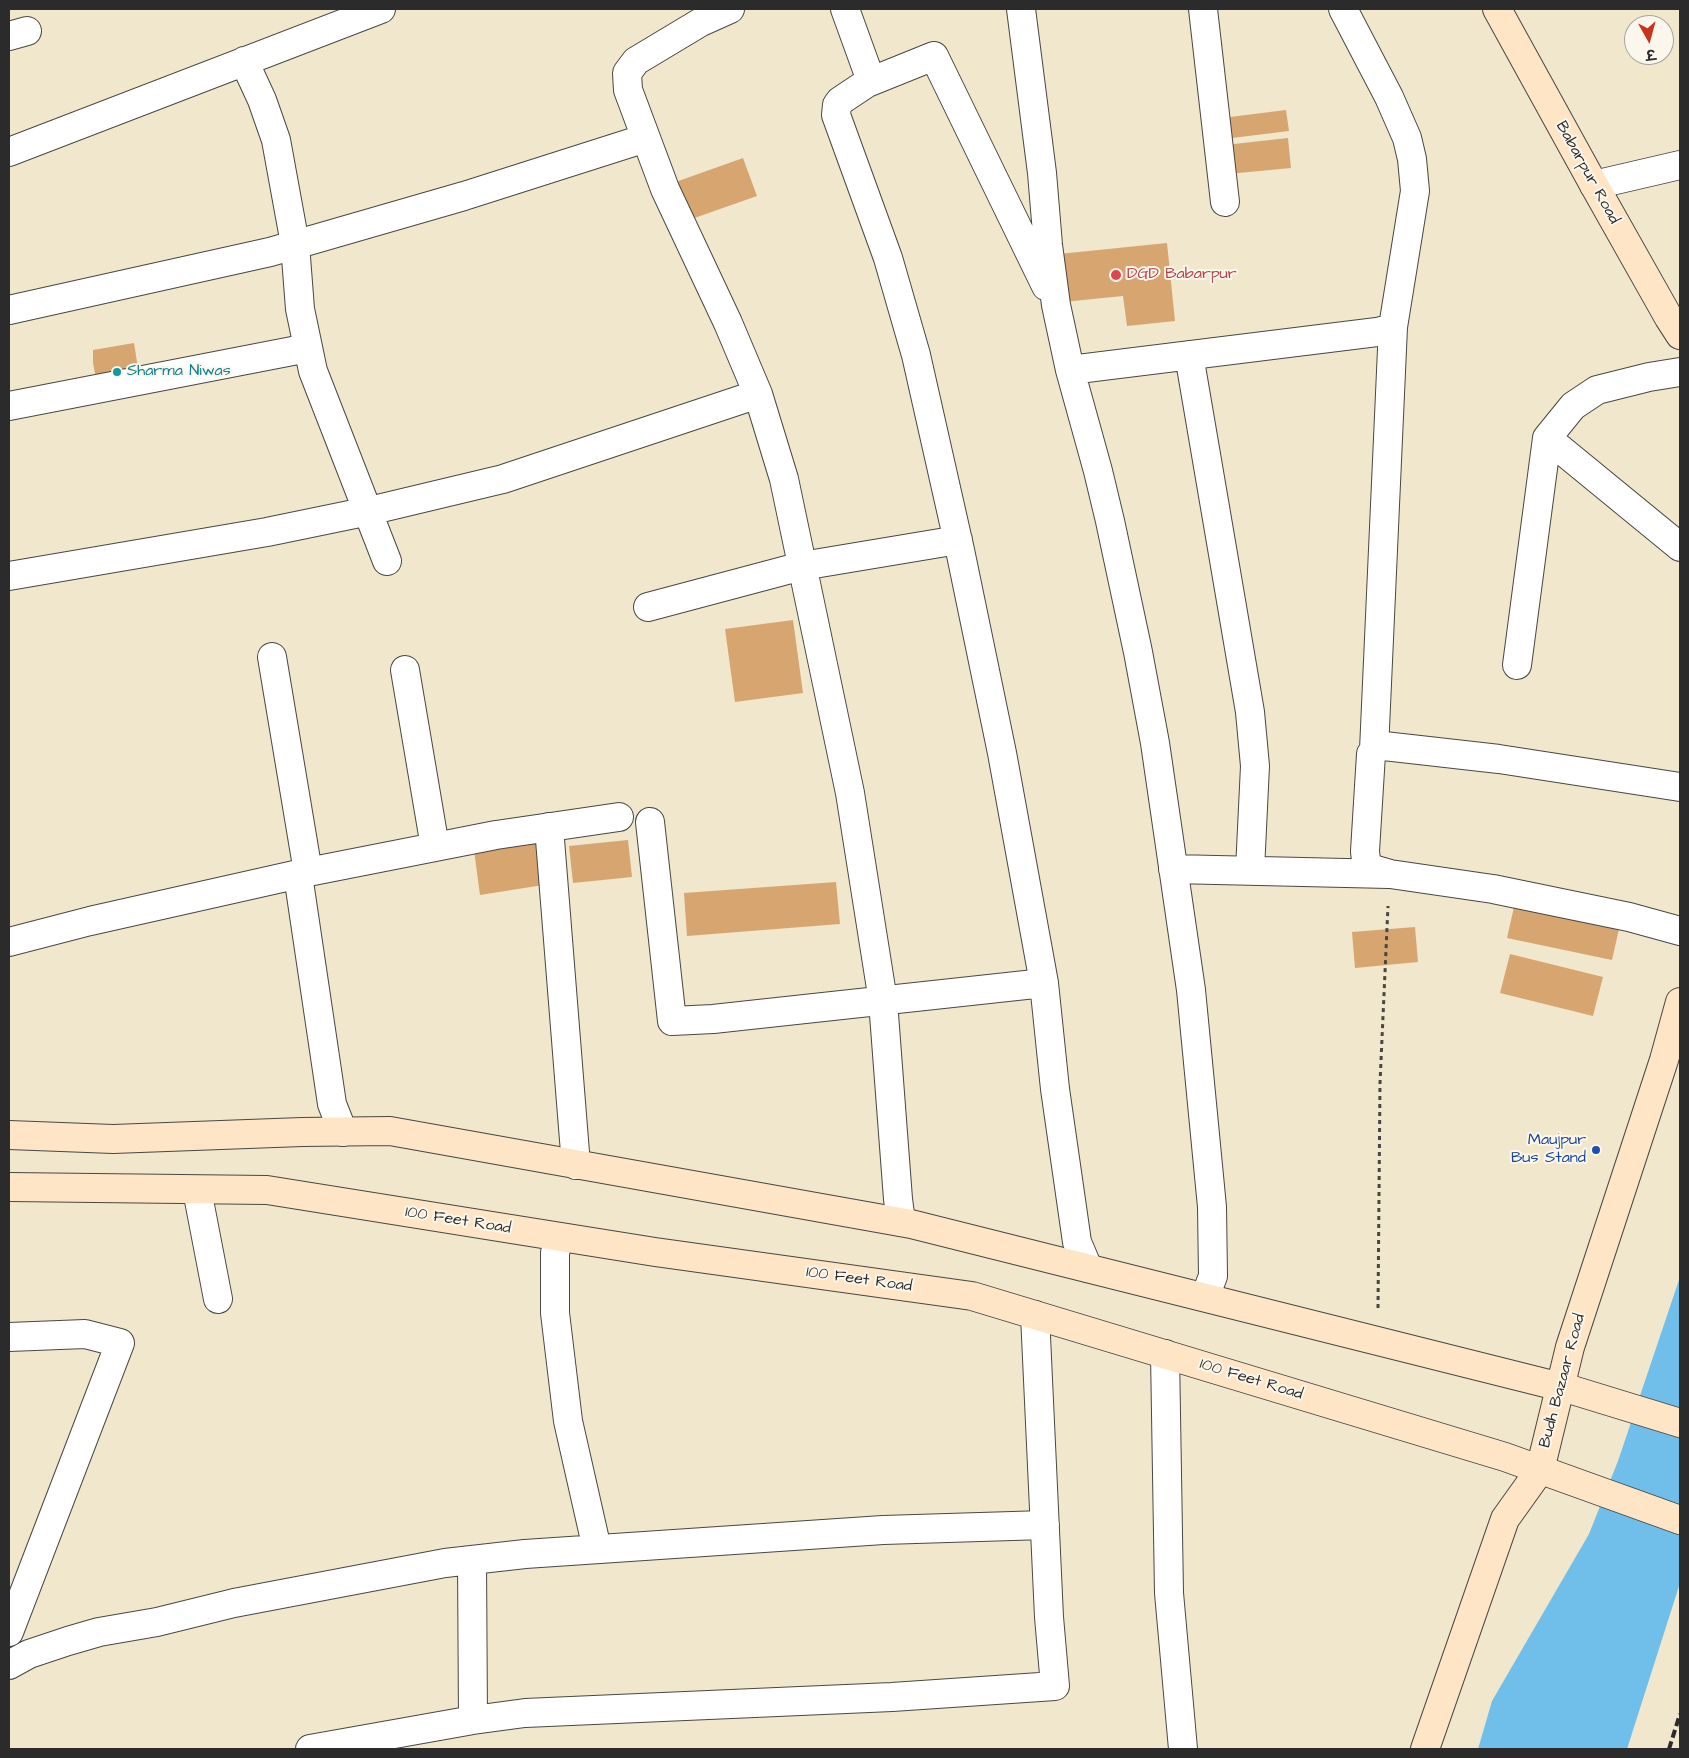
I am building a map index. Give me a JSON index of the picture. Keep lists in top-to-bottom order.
{
  "streets": {
    "main road": ["Babarpur Road", "100 Feet Road", "Budh Bazaar Road"]
  },
  "crossings": [
    ["100 Feet Road", "Budh Bazaar Road"]
  ],
  "places": ["DGD Babarpur", "Sharma Niwas", "Maujpur Bus Stand"],
  "north": "bottom"
}
